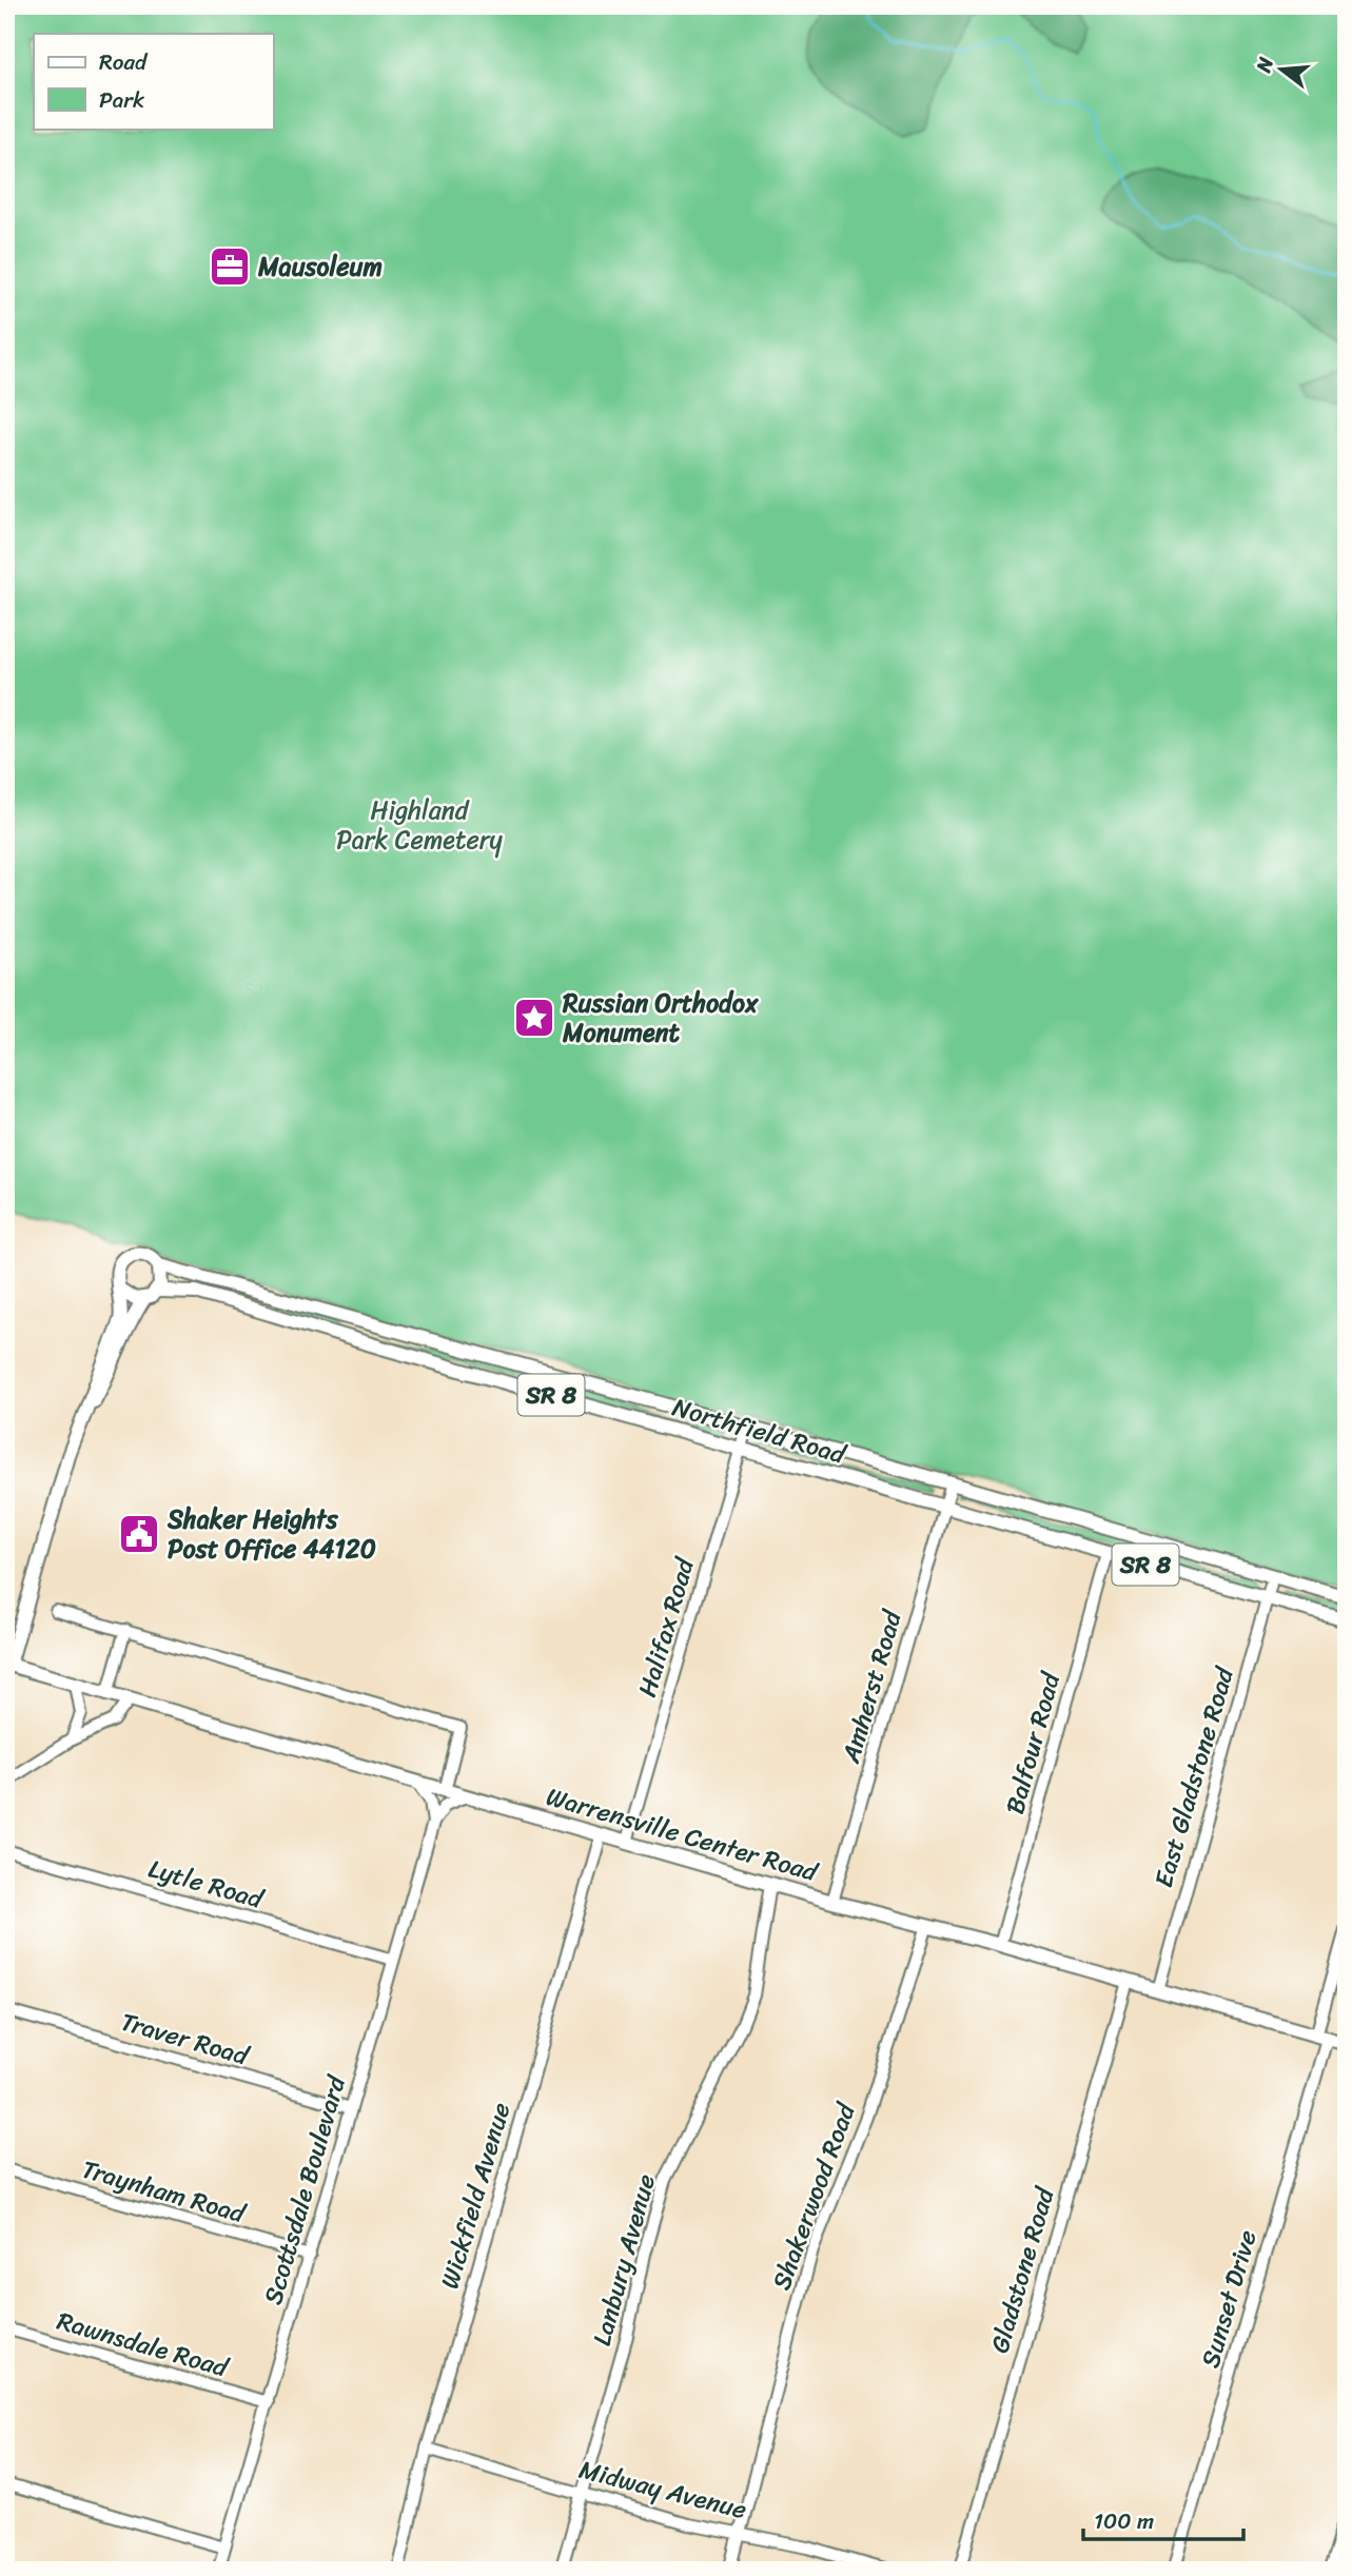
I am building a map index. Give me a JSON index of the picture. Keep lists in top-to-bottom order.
{
  "streets": {
    "main road": ["SR 8", "Northfield Road", "Warrensville Center Road"],
    "street": [
      "Halifax Road",
      "Amherst Road",
      "Balfour Road",
      "East Gladstone Road",
      "Lytle Road",
      "Traver Road",
      "Scottsdale Boulevard",
      "Traynham Road",
      "Wickfield Avenue",
      "Shakerwood Road",
      "Lanbury Avenue",
      "Gladstone Road",
      "Sunset Drive",
      "Rawnsdale Road",
      "Midway Avenue"
    ]
  },
  "crossings": [
    ["SR 8", "Northfield Road"],
    ["SR 8", "Warrensville Center Road"],
    ["Northfield Road", "Halifax Road"],
    ["Northfield Road", "Amherst Road"],
    ["Northfield Road", "Balfour Road"],
    ["Northfield Road", "East Gladstone Road"],
    ["Halifax Road", "Warrensville Center Road"],
    ["Amherst Road", "Warrensville Center Road"],
    ["Balfour Road", "Warrensville Center Road"],
    ["East Gladstone Road", "Warrensville Center Road"],
    ["Warrensville Center Road", "Wickfield Avenue"],
    ["Warrensville Center Road", "Shakerwood Road"],
    ["Warrensville Center Road", "Lanbury Avenue"],
    ["Warrensville Center Road", "Gladstone Road"],
    ["Warrensville Center Road", "Sunset Drive"],
    ["Lytle Road", "Scottsdale Boulevard"],
    ["Traver Road", "Scottsdale Boulevard"],
    ["Scottsdale Boulevard", "Traynham Road"],
    ["Scottsdale Boulevard", "Rawnsdale Road"],
    ["Wickfield Avenue", "Midway Avenue"],
    ["Shakerwood Road", "Midway Avenue"],
    ["Lanbury Avenue", "Midway Avenue"]
  ],
  "parks": ["Highland Park Cemetery"],
  "places": {
    "office": ["Mausoleum"],
    "place": ["Russian Orthodox Monument"],
    "public building": ["Shaker Heights Post Office 44120"]
  },
  "legend": ["Road", "Park"],
  "scale_bar": "100 m",
  "north": "left"
}
